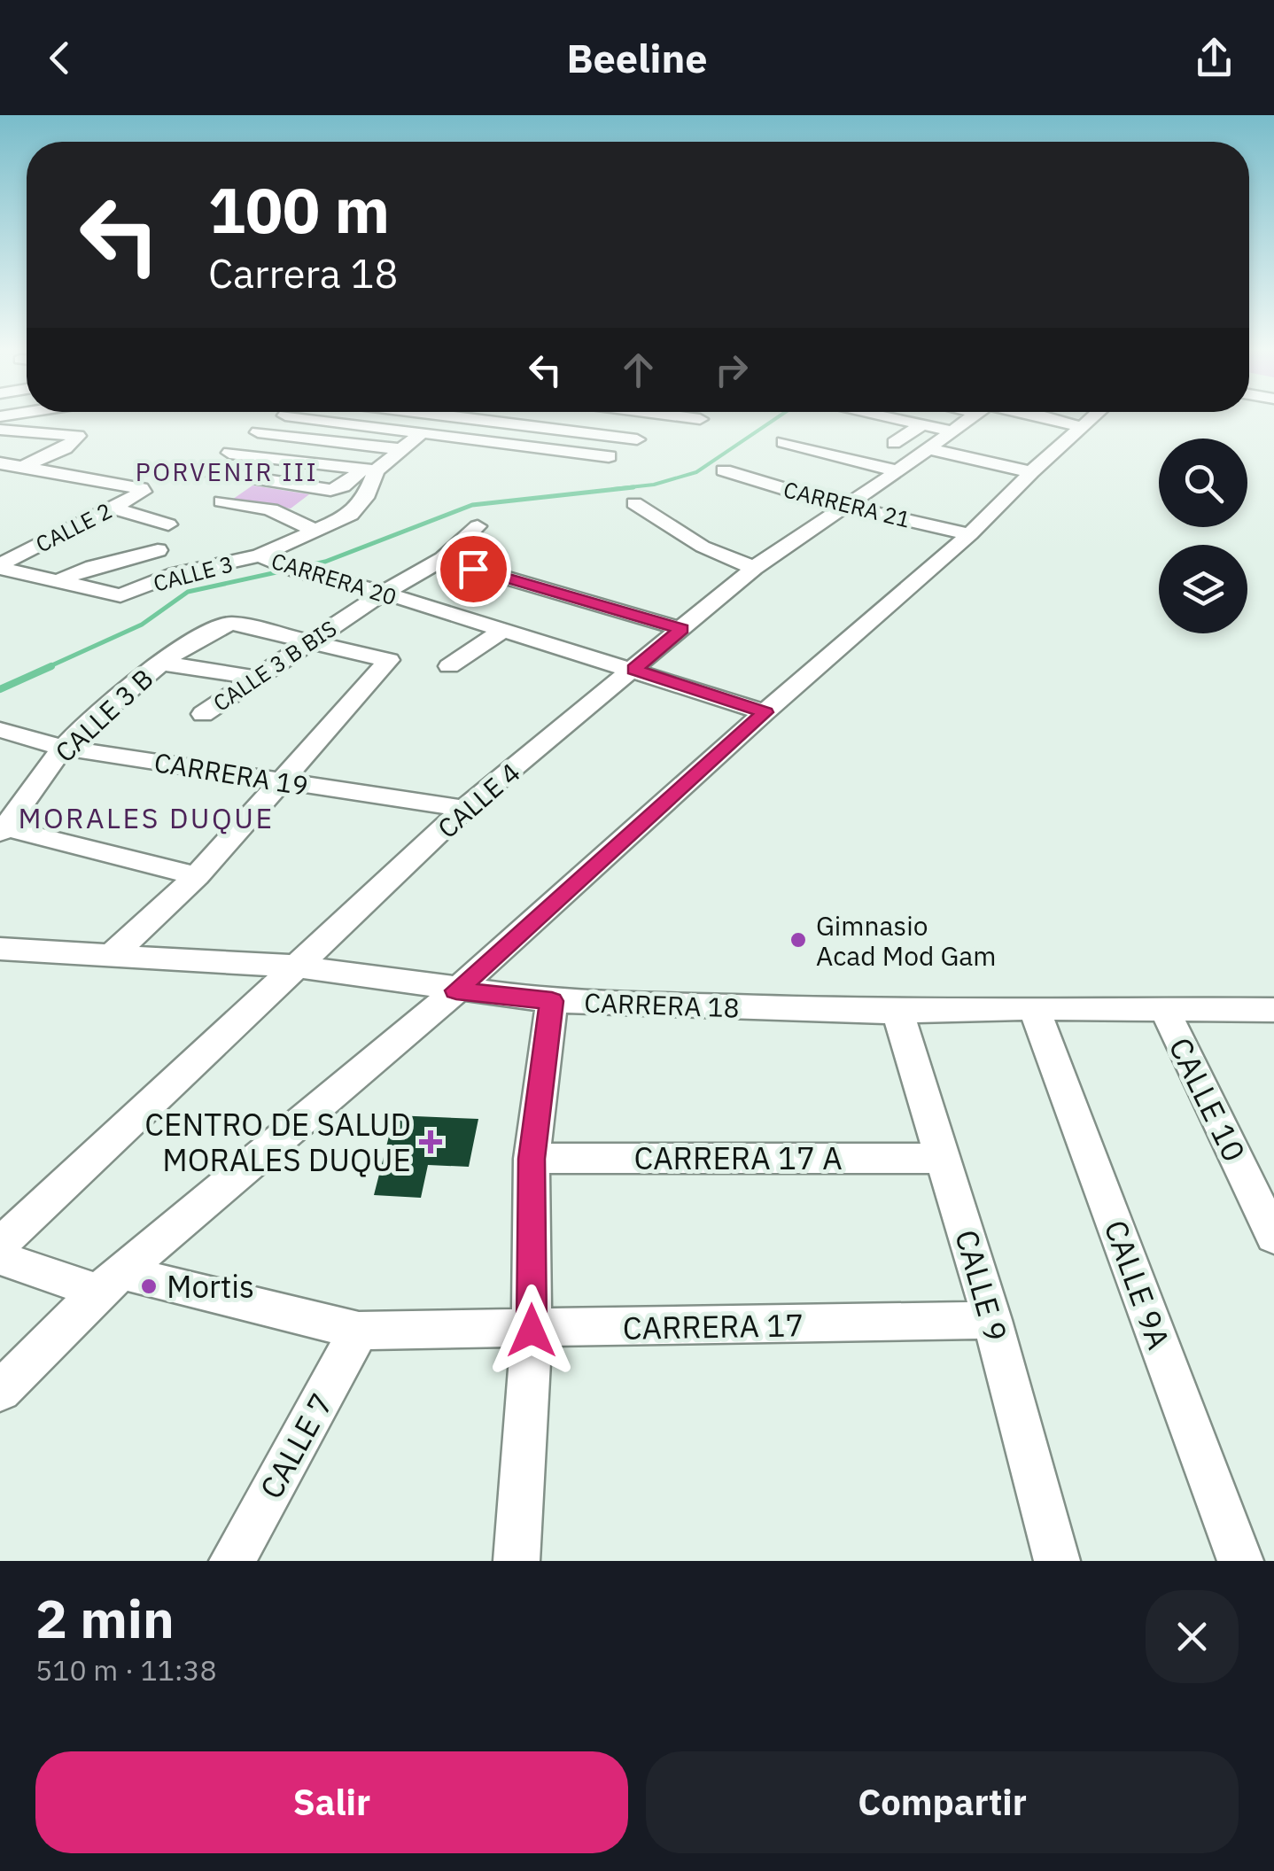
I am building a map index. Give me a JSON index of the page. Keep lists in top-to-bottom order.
{
  "streets": {
    "street": [
      "CARRERA 21",
      "CALLE 2",
      "CALLE 3",
      "CARRERA 20",
      "CALLE 3 B BIS",
      "CALLE 3 B",
      "CARRERA 19",
      "CALLE 4",
      "CARRERA 18",
      "CALLE 10",
      "CARRERA 17 A",
      "CALLE 9A",
      "CALLE 9",
      "CARRERA 17",
      "CALLE 7"
    ]
  },
  "crossings": [
    ["CARRERA 21", "CALLE 4"],
    ["CALLE 3", "CARRERA 20"],
    ["CARRERA 20", "CALLE 3 B BIS"],
    ["CARRERA 20", "CALLE 4"],
    ["CALLE 3 B BIS", "CALLE 3 B"],
    ["CALLE 3 B", "CARRERA 19"],
    ["CARRERA 19", "CALLE 4"],
    ["CALLE 4", "CARRERA 18"],
    ["CARRERA 18", "CALLE 10"],
    ["CARRERA 18", "CALLE 9A"],
    ["CARRERA 18", "CALLE 9"],
    ["CARRERA 17 A", "CALLE 9"],
    ["CALLE 9", "CARRERA 17"],
    ["CARRERA 17", "CALLE 7"]
  ],
  "districts": ["PORVENIR III", "MORALES DUQUE"],
  "places": {
    "other": ["Gimnasio Acad Mod Gam", "Mortis"],
    "health": ["CENTRO DE SALUD MORALES DUQUE"]
  },
  "page": {
    "header": "Beeline",
    "turn": ["100 m", "Carrera 18"],
    "heading": ["2 min", "510 m · 11:38"],
    "buttons": ["Salir", "Compartir"]
  }
}
